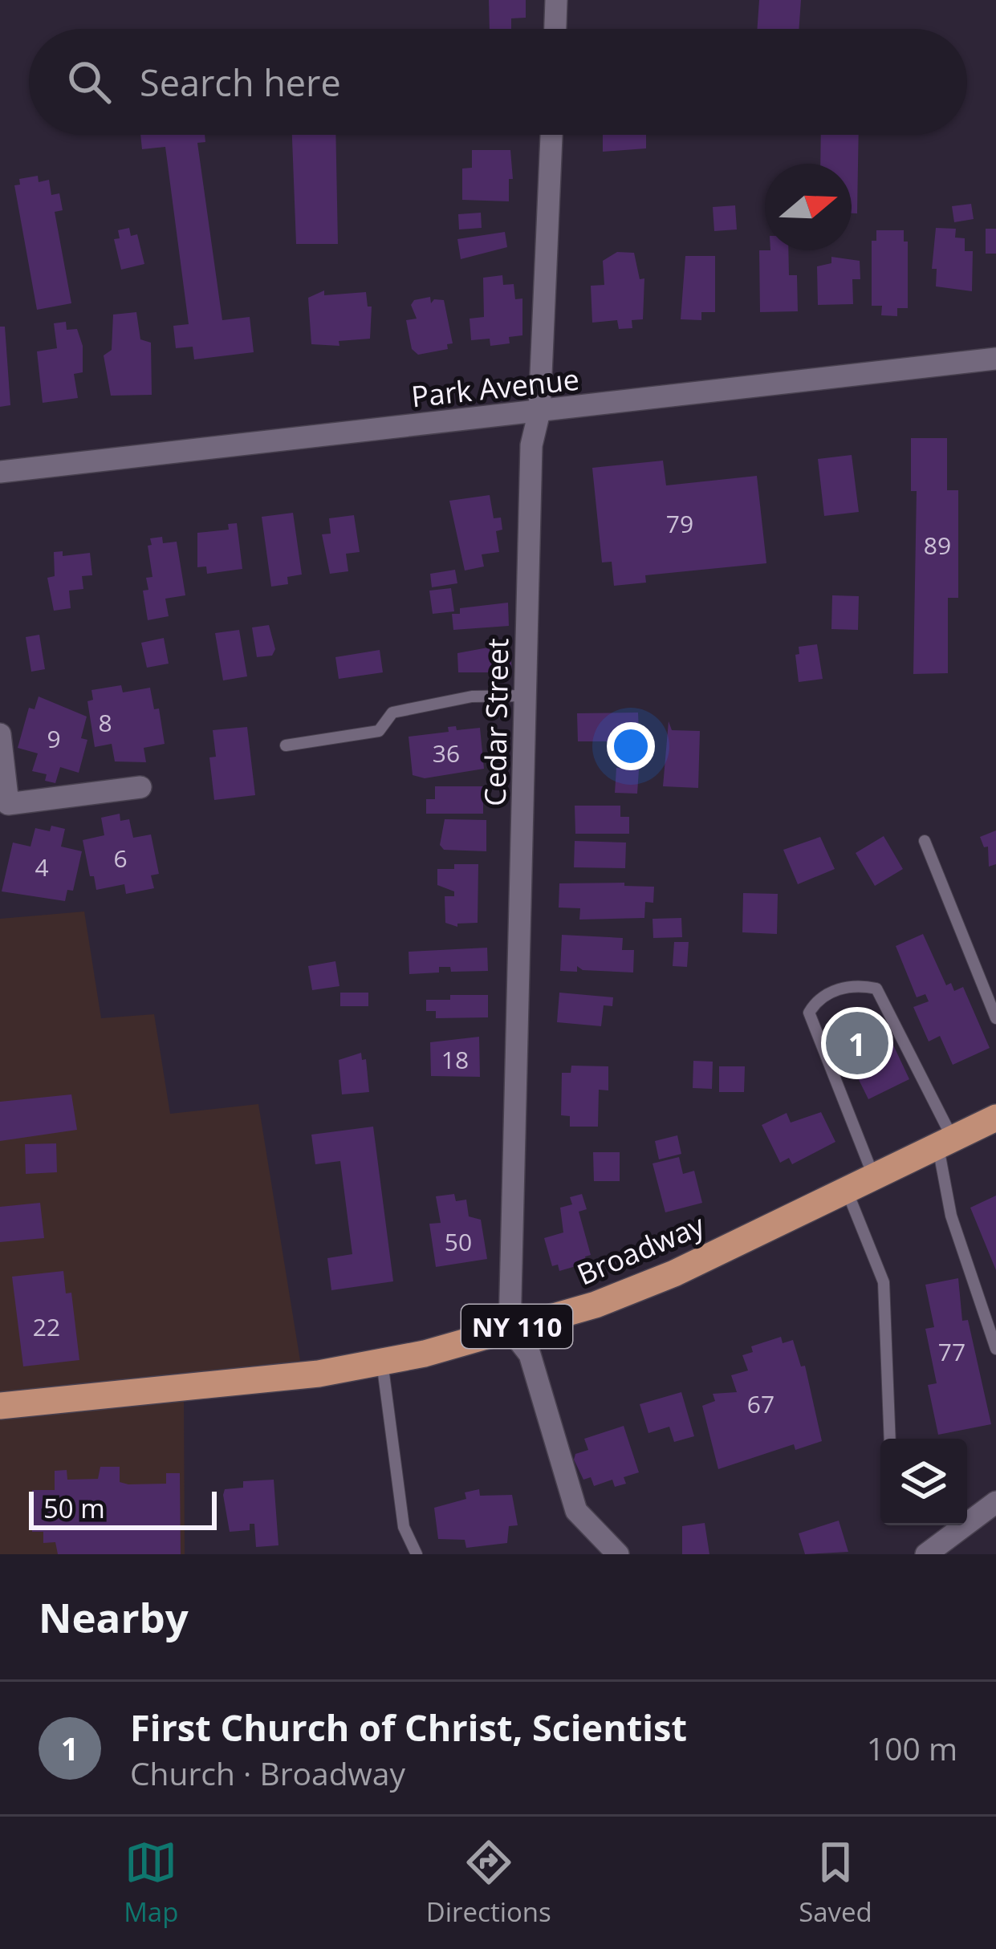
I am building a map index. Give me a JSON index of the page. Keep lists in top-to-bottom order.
{
  "streets": {
    "main road": ["Broadway", "NY 110"],
    "street": ["Park Avenue", "Cedar Street"]
  },
  "crossings": [
    ["Park Avenue", "Cedar Street"],
    ["Cedar Street", "Broadway"]
  ],
  "house_numbers": [
    "79",
    "89",
    "8",
    "9",
    "36",
    "6",
    "4",
    "18",
    "50",
    "22",
    "77",
    "67"
  ],
  "scale_bar": "50 m",
  "north": "right",
  "page": {
    "search": "Search here",
    "pins": "1",
    "scale": "50 m",
    "heading": "Nearby",
    "list": [
      {
        "mark": "1",
        "name": "First Church of Christ, Scientist",
        "note": "Church · Broadway",
        "value": "100 m"
      }
    ],
    "nav": ["Map", "Directions", "Saved"]
  }
}
